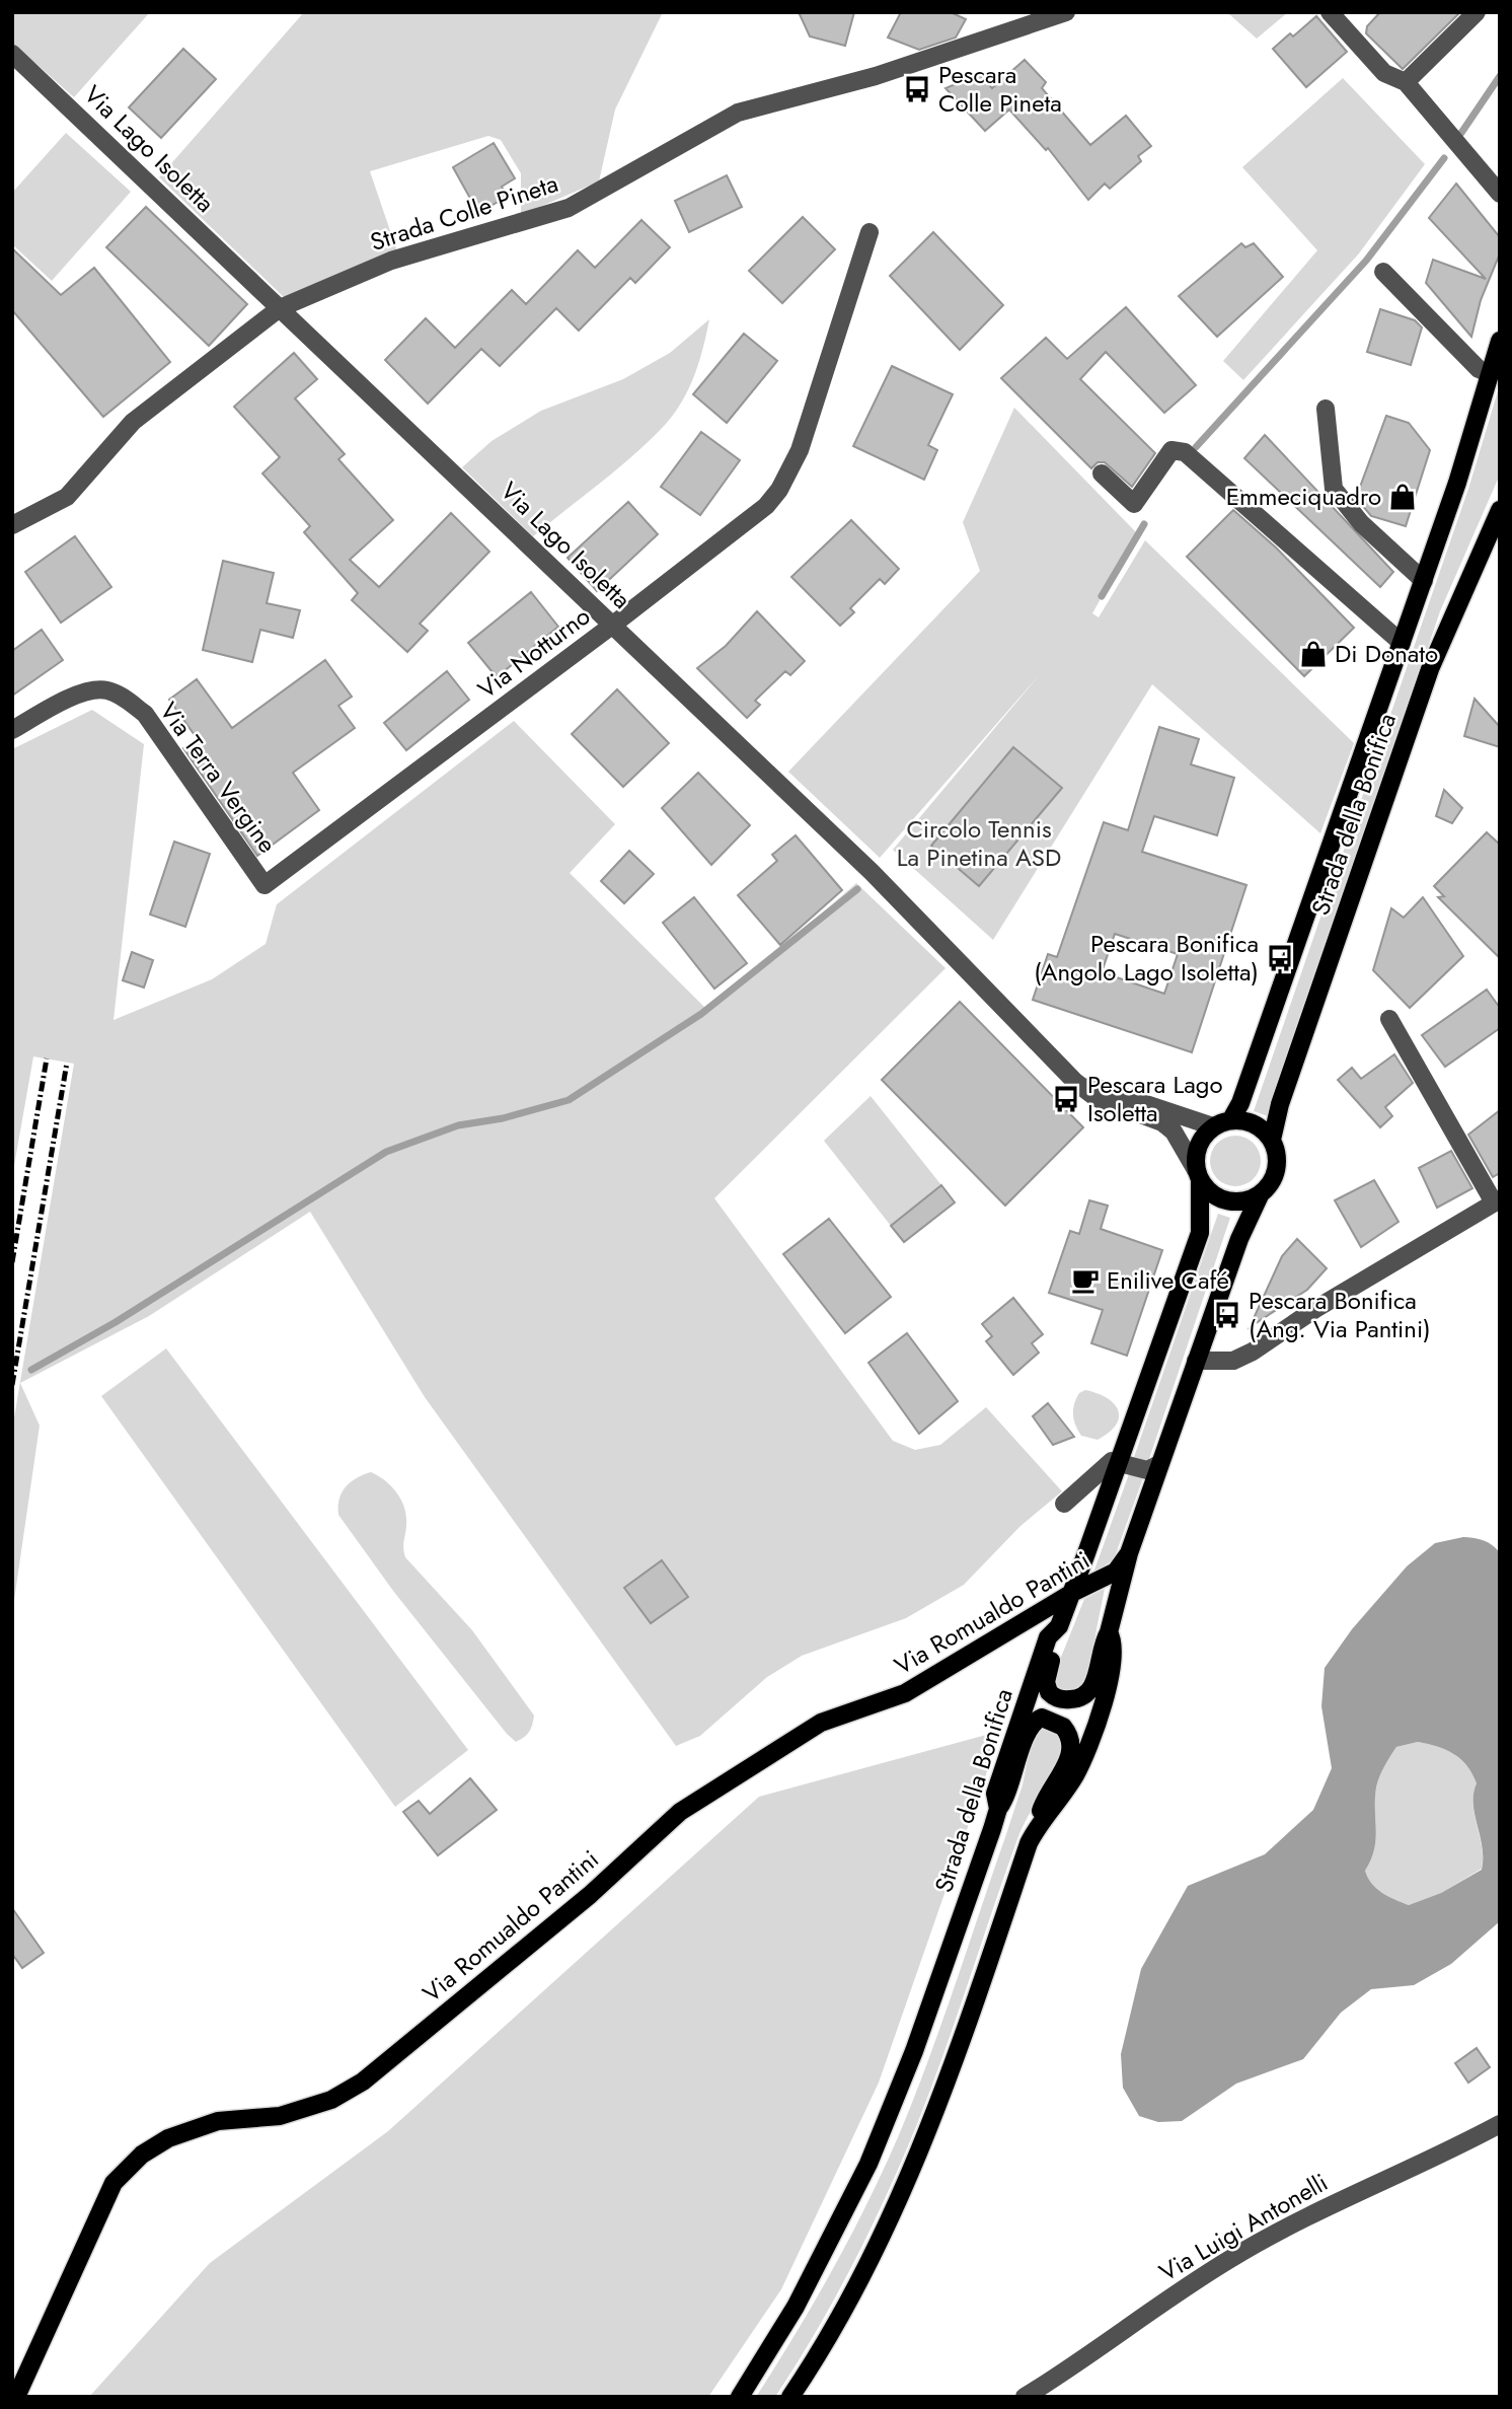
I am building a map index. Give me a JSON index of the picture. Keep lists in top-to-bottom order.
{
  "streets": {
    "main road": ["Strada della Bonifica", "Via Romualdo Pantini"],
    "street": [
      "Via Lago Isoletta",
      "Strada Colle Pineta",
      "Via Notturno",
      "Via Terra Vergine",
      "Via Luigi Antonelli"
    ]
  },
  "crossings": [
    ["Via Lago Isoletta", "Strada Colle Pineta"],
    ["Via Lago Isoletta", "Via Notturno"],
    ["Via Lago Isoletta", "Strada della Bonifica"],
    ["Via Notturno", "Via Terra Vergine"],
    ["Strada della Bonifica", "Via Romualdo Pantini"]
  ],
  "parks": ["Circolo Tennis La Pinetina ASD"],
  "places": {
    "bus stop": [
      "Pescara Colle Pineta",
      "Pescara Bonifica (Angolo Lago Isoletta)",
      "Pescara Lago Isoletta",
      "Pescara Bonifica (Ang. Via Pantini)"
    ],
    "shop": ["Emmeciquadro", "Di Donato"],
    "cafe": ["Enilive Café"]
  }
}
